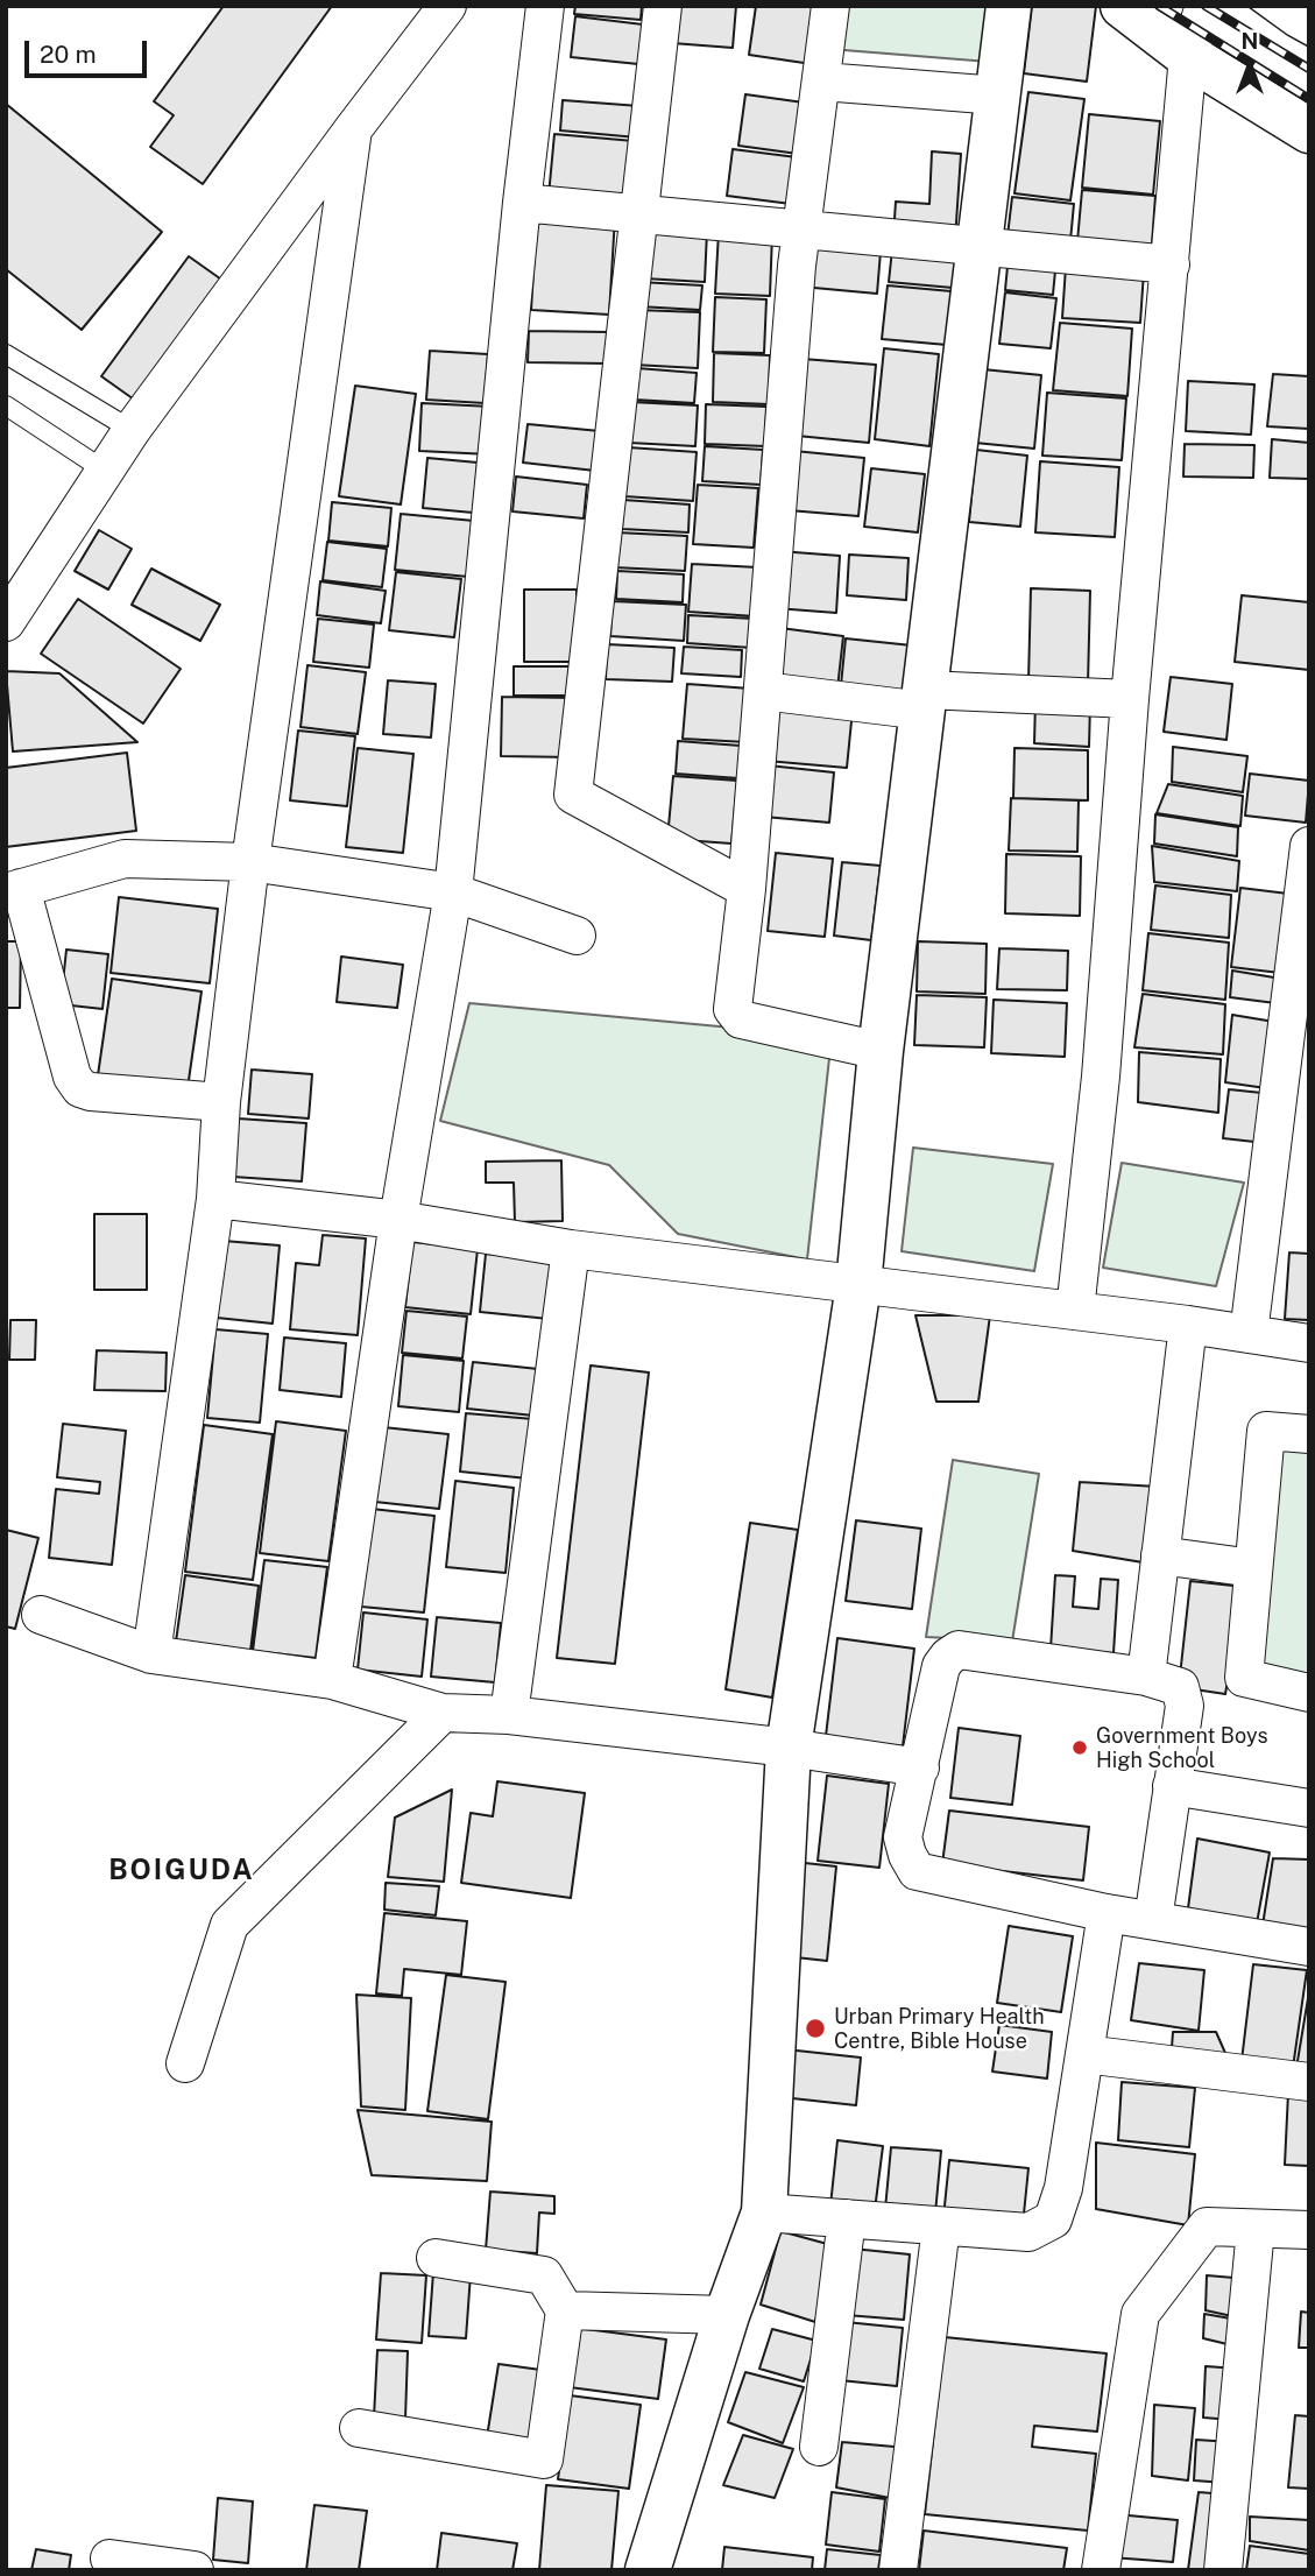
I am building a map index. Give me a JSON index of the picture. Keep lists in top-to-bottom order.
{
  "districts": ["BOIGUDA"],
  "places": ["Government Boys High School", "Urban Primary Health Centre, Bible House"],
  "scale_bar": "20 m",
  "north": "top"
}
